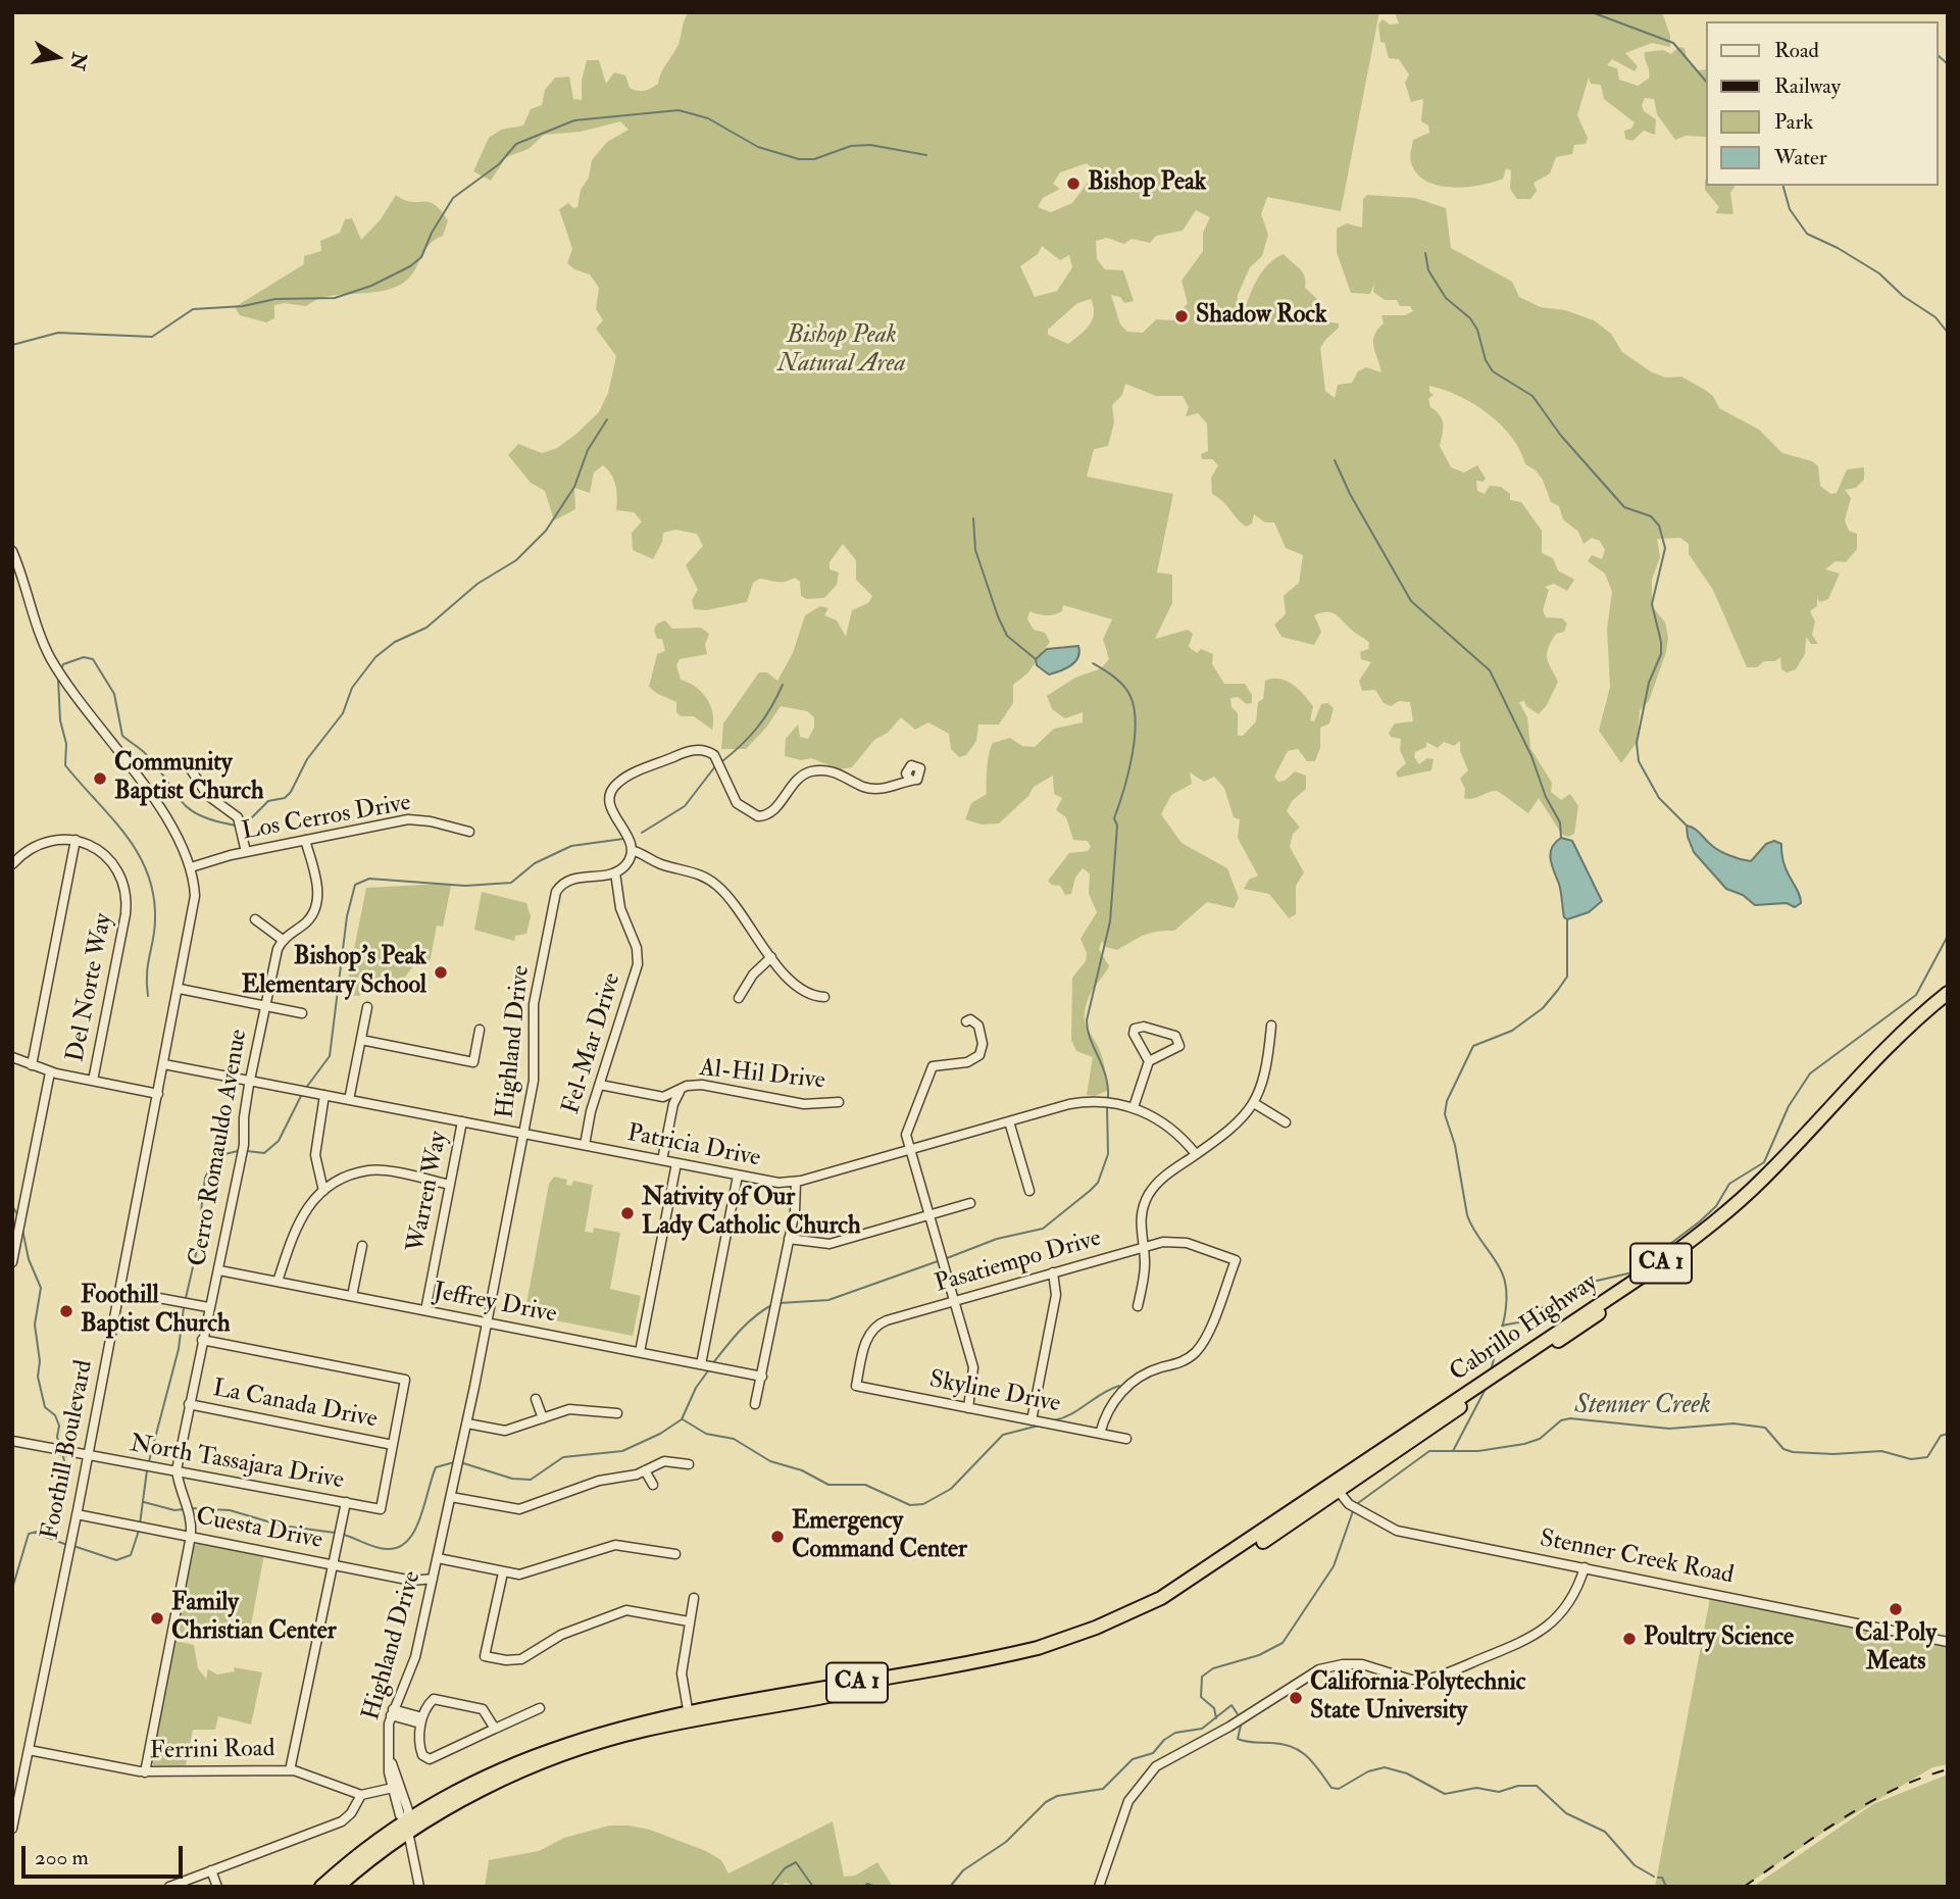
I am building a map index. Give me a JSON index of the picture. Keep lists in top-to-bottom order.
{
  "streets": {
    "highway": ["CA 1", "Cabrillo Highway"],
    "street": [
      "Los Cerros Drive",
      "Del Norte Way",
      "Highland Drive",
      "Fel-Mar Drive",
      "Al-Hil Drive",
      "Patricia Drive",
      "Cerro Romauldo Avenue",
      "Warren Way",
      "Pasatiempo Drive",
      "Jeffrey Drive",
      "Skyline Drive",
      "La Canada Drive",
      "Foothill Boulevard",
      "North Tassajara Drive",
      "Cuesta Drive",
      "Stenner Creek Road",
      "Ferrini Road"
    ]
  },
  "crossings": [
    ["Los Cerros Drive", "Foothill Boulevard"],
    ["Highland Drive", "Fel-Mar Drive"],
    ["Highland Drive", "Patricia Drive"],
    ["Highland Drive", "CA 1"],
    ["Highland Drive", "Jeffrey Drive"],
    ["Highland Drive", "Cuesta Drive"],
    ["Fel-Mar Drive", "Al-Hil Drive"],
    ["Fel-Mar Drive", "Patricia Drive"],
    ["Patricia Drive", "Cerro Romauldo Avenue"],
    ["Patricia Drive", "Warren Way"],
    ["Patricia Drive", "Foothill Boulevard"],
    ["Cerro Romauldo Avenue", "Jeffrey Drive"],
    ["Cerro Romauldo Avenue", "La Canada Drive"],
    ["Cerro Romauldo Avenue", "North Tassajara Drive"],
    ["Cerro Romauldo Avenue", "Cuesta Drive"],
    ["Cerro Romauldo Avenue", "Ferrini Road"],
    ["Warren Way", "Jeffrey Drive"],
    ["Pasatiempo Drive", "Skyline Drive"],
    ["CA 1", "Cabrillo Highway"],
    ["CA 1", "Stenner Creek Road"],
    ["Cabrillo Highway", "Stenner Creek Road"],
    ["La Canada Drive", "North Tassajara Drive"],
    ["Foothill Boulevard", "North Tassajara Drive"],
    ["Foothill Boulevard", "Cuesta Drive"],
    ["Foothill Boulevard", "Ferrini Road"]
  ],
  "water": ["Stenner Creek"],
  "parks": ["Bishop Peak Natural Area"],
  "places": [
    "Bishop Peak",
    "Shadow Rock",
    "Community Baptist Church",
    "Bishop's Peak Elementary School",
    "Nativity of Our Lady Catholic Church",
    "Foothill Baptist Church",
    "Emergency Command Center",
    "Cal Poly Meats",
    "Family Christian Center",
    "Poultry Science",
    "California Polytechnic State University"
  ],
  "legend": [
    "Road",
    "Railway",
    "Park",
    "Water"
  ],
  "scale_bar": "200 m",
  "north": "right"
}
